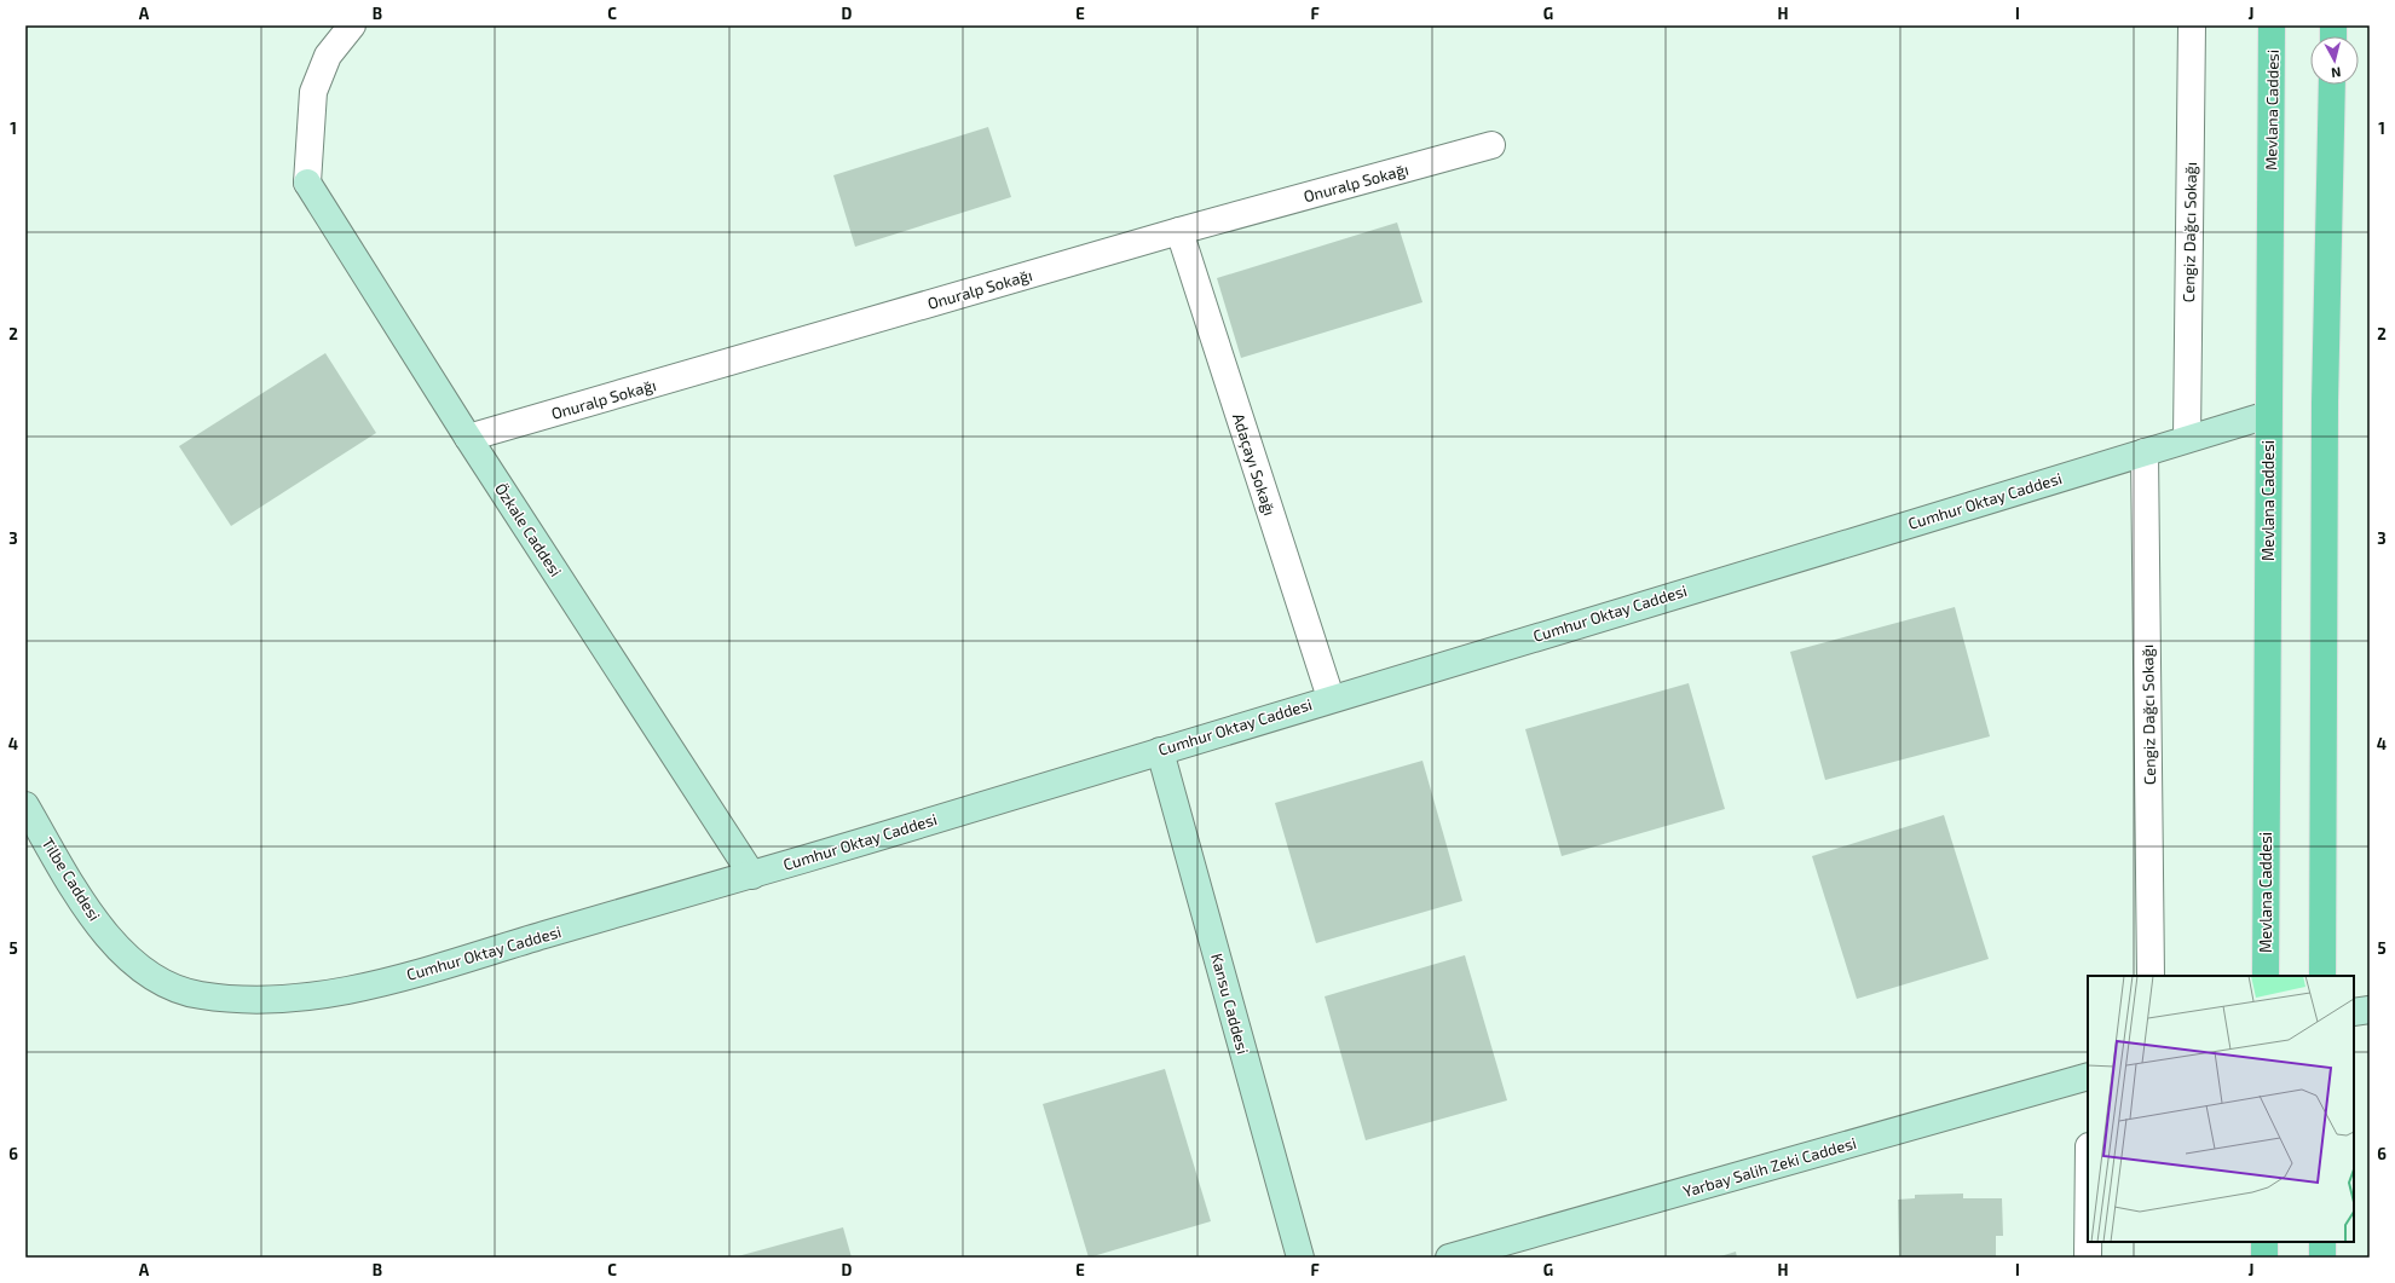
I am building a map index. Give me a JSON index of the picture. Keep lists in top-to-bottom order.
{
  "streets": {
    "main road": ["Mevlana Caddesi"],
    "street": [
      "Onuralp Sokağı",
      "Cengiz Dağcı Sokağı",
      "Adaçayı Sokağı",
      "Cumhur Oktay Caddesi",
      "Özkale Caddesi",
      "Tilbe Caddesi",
      "Kansu Caddesi",
      "Yarbay Salih Zeki Caddesi"
    ]
  },
  "crossings": [
    ["Mevlana Caddesi", "Cumhur Oktay Caddesi"],
    ["Onuralp Sokağı", "Adaçayı Sokağı"],
    ["Onuralp Sokağı", "Özkale Caddesi"],
    ["Cengiz Dağcı Sokağı", "Cumhur Oktay Caddesi"],
    ["Adaçayı Sokağı", "Cumhur Oktay Caddesi"],
    ["Cumhur Oktay Caddesi", "Özkale Caddesi"],
    ["Cumhur Oktay Caddesi", "Tilbe Caddesi"],
    ["Cumhur Oktay Caddesi", "Kansu Caddesi"]
  ],
  "north": "bottom",
  "grid": {
    "columns": [
      "A",
      "B",
      "C",
      "D",
      "E",
      "F",
      "G",
      "H",
      "I",
      "J"
    ],
    "rows": [
      "1",
      "2",
      "3",
      "4",
      "5",
      "6"
    ]
  }
}
